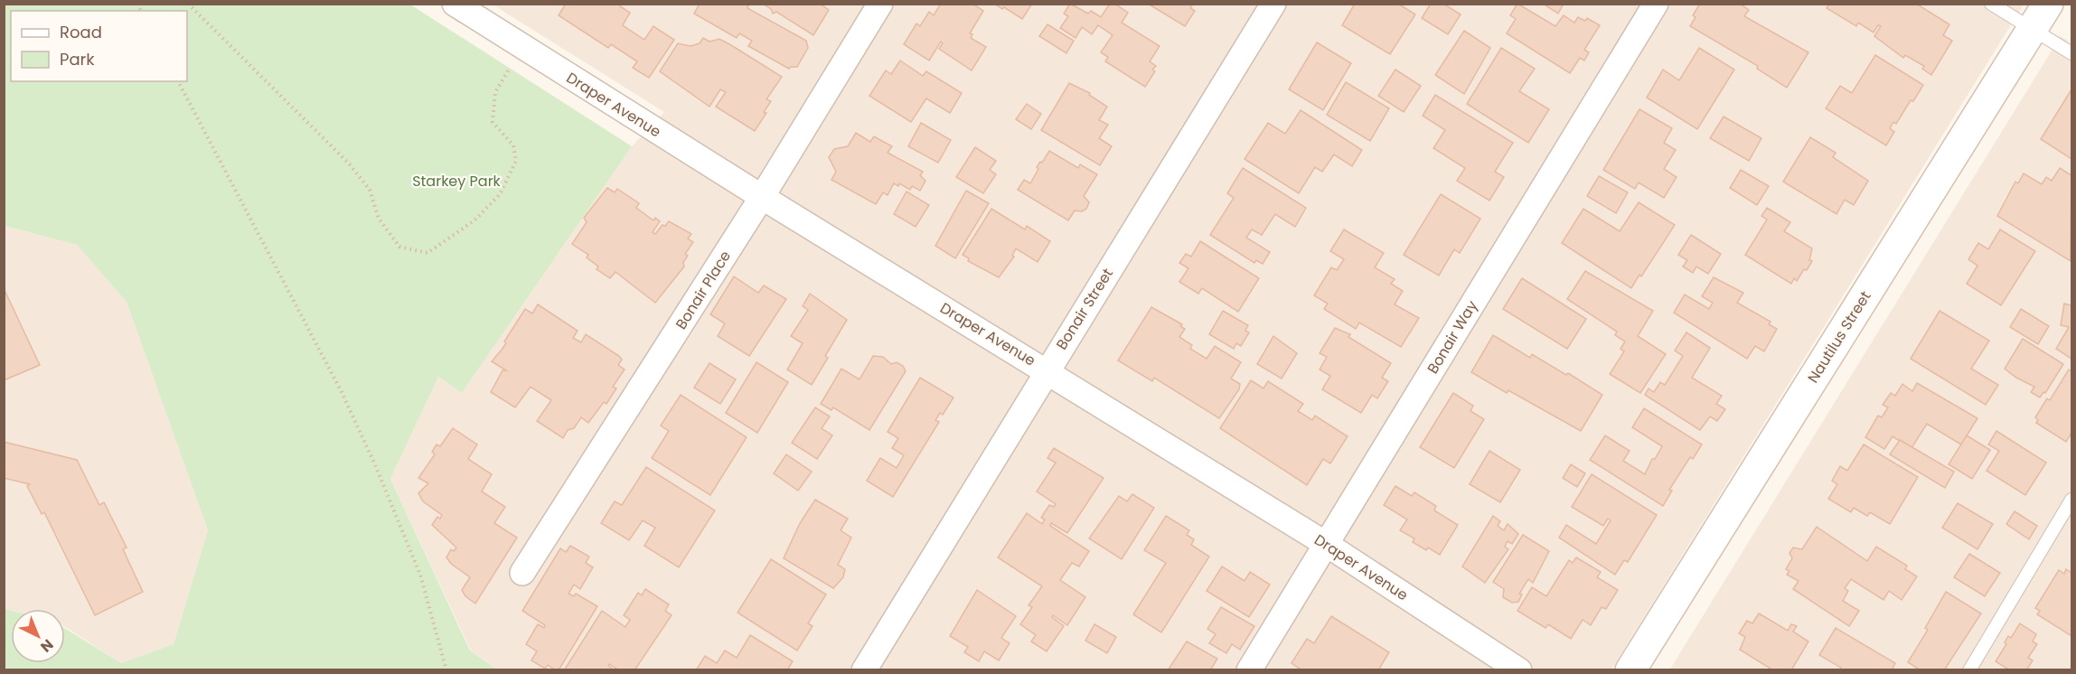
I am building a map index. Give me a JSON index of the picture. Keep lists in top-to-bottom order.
{
  "streets": {
    "main road": ["Nautilus Street"],
    "street": [
      "Draper Avenue",
      "Bonair Place",
      "Bonair Street",
      "Bonair Way"
    ]
  },
  "crossings": [
    ["Draper Avenue", "Bonair Place"],
    ["Draper Avenue", "Bonair Street"],
    ["Draper Avenue", "Bonair Way"]
  ],
  "parks": ["Starkey Park"],
  "legend": ["Road", "Park"],
  "north": "bottom right"
}
